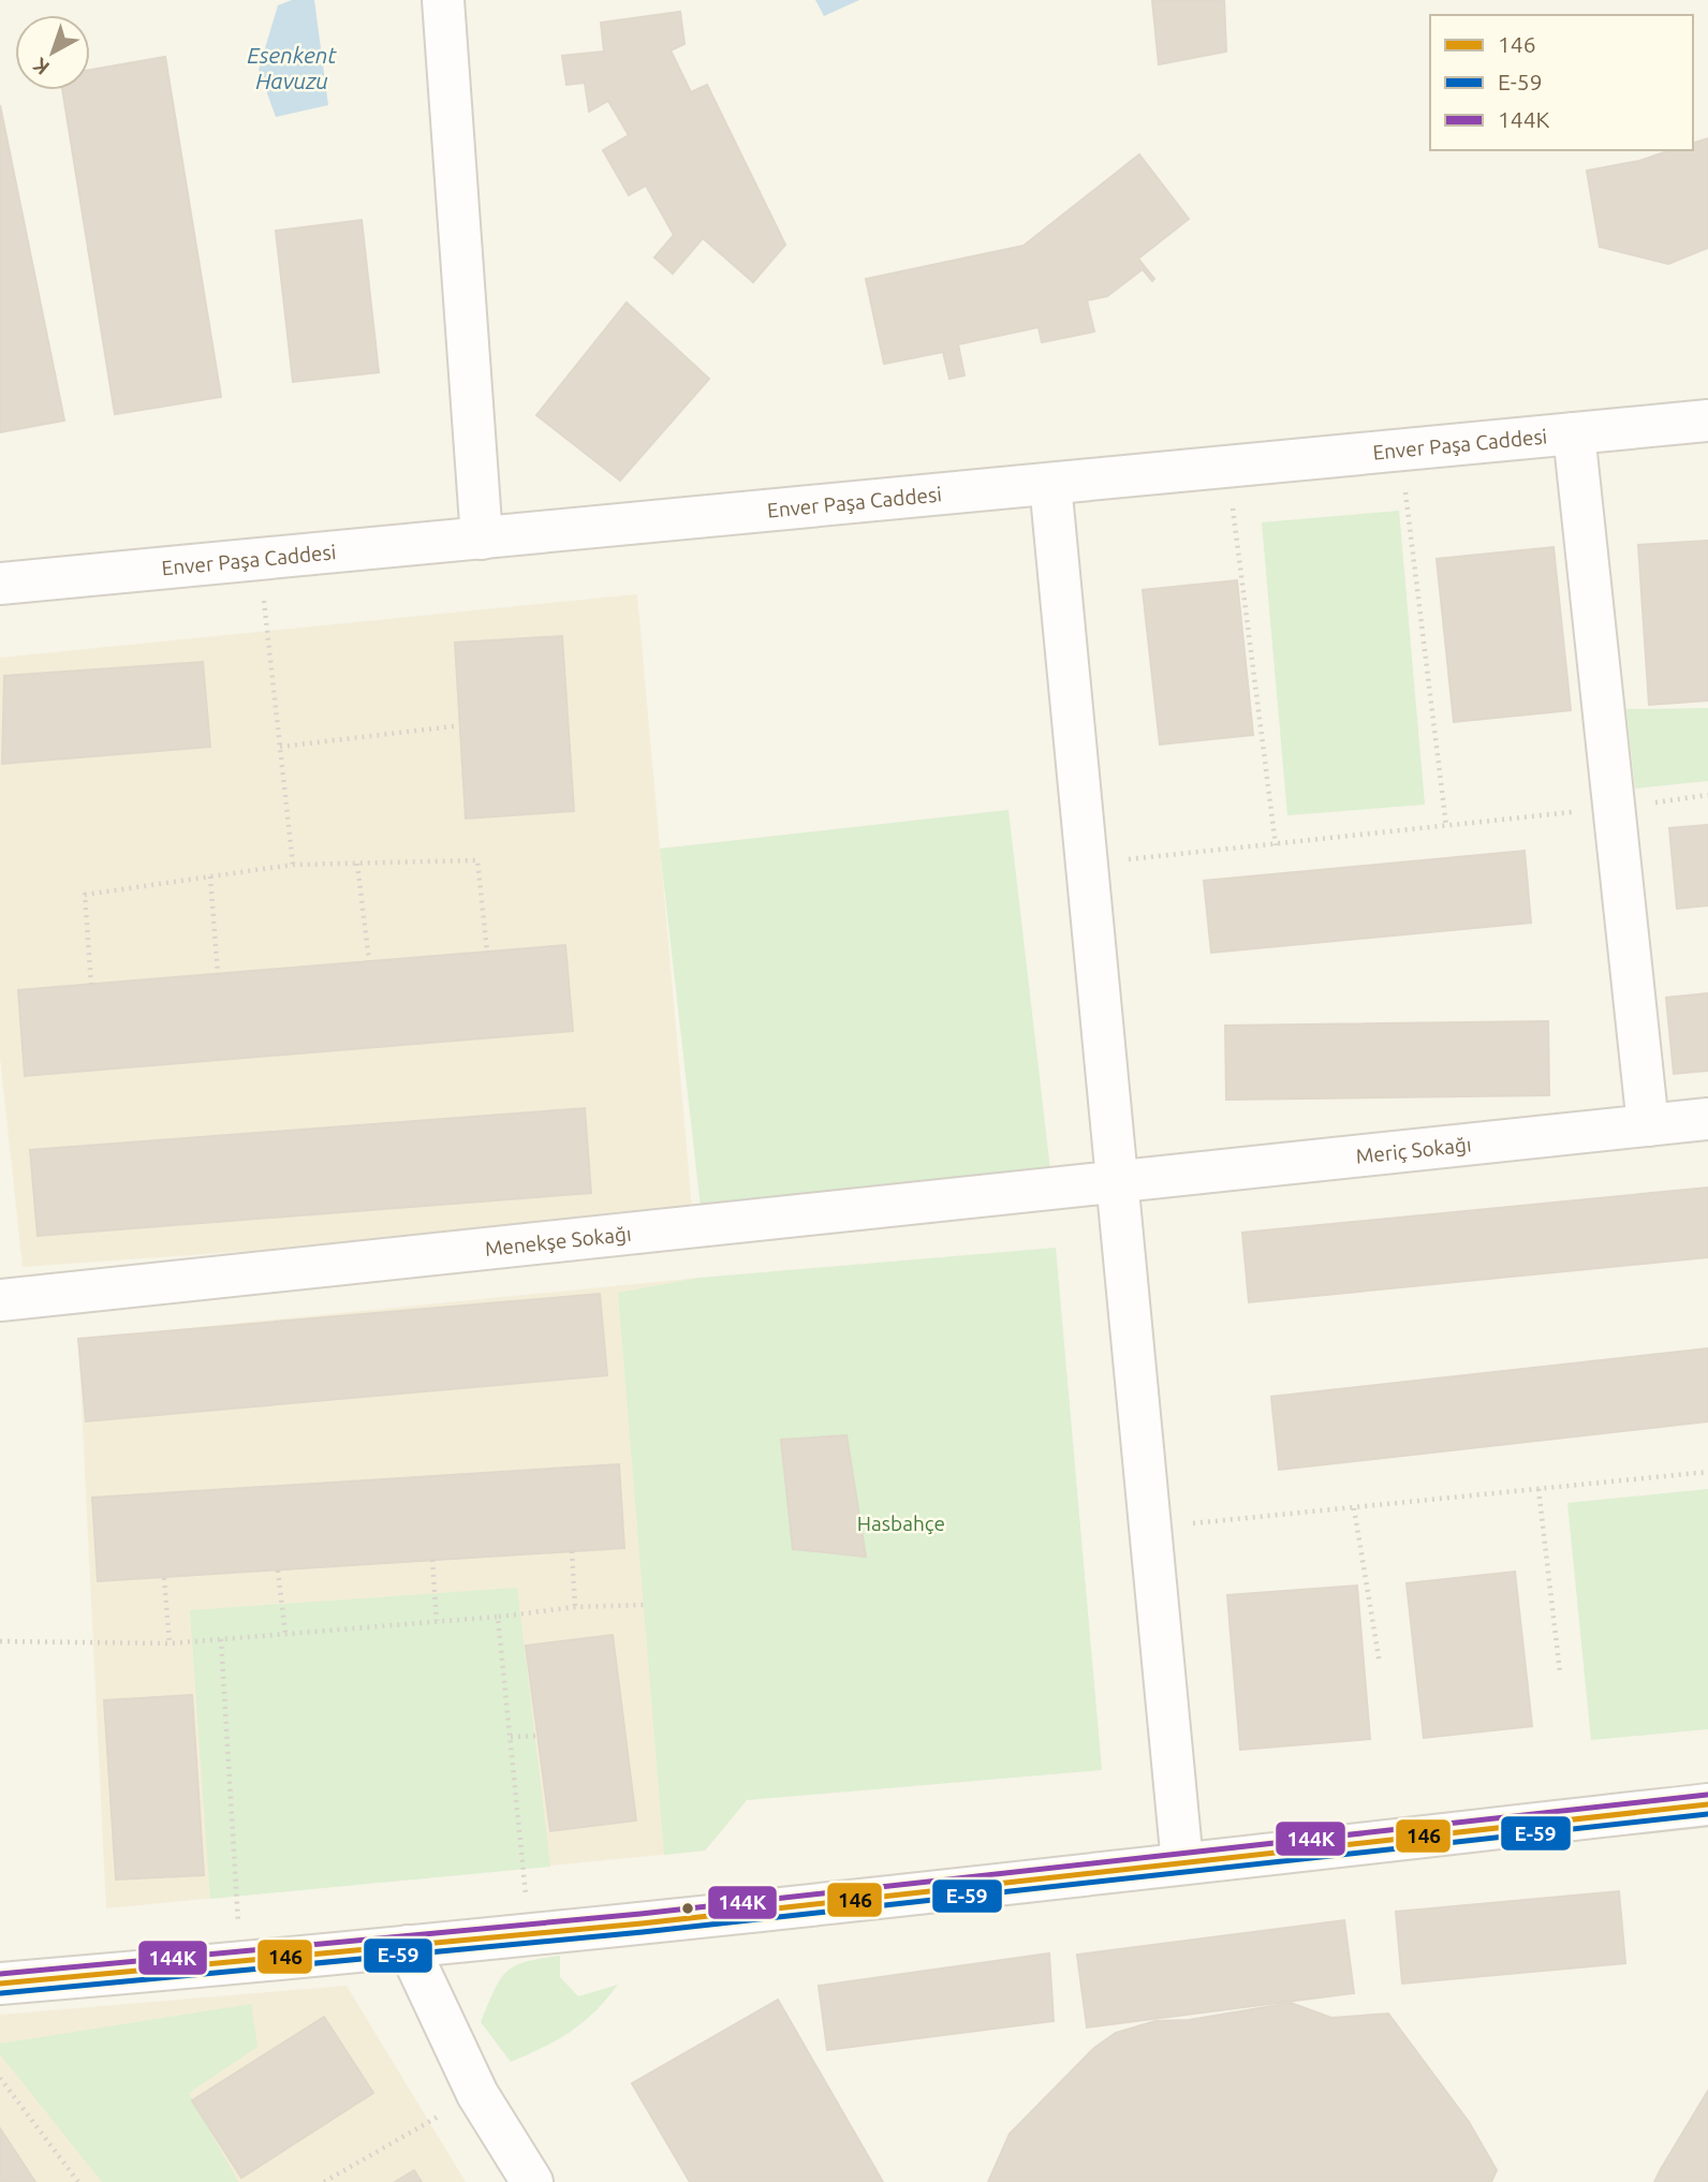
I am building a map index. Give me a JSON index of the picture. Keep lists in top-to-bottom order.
{
  "streets": {
    "street": ["Enver Paşa Caddesi", "Meriç Sokağı", "Menekşe Sokağı"]
  },
  "crossings": [
    ["Meriç Sokağı", "Menekşe Sokağı"]
  ],
  "water": ["Esenkent Havuzu"],
  "parks": ["Hasbahçe"],
  "lines": ["transit line 144K", "transit line 146", "transit line E-59"],
  "legend": ["146", "E-59", "144K"],
  "north": "bottom left"
}
